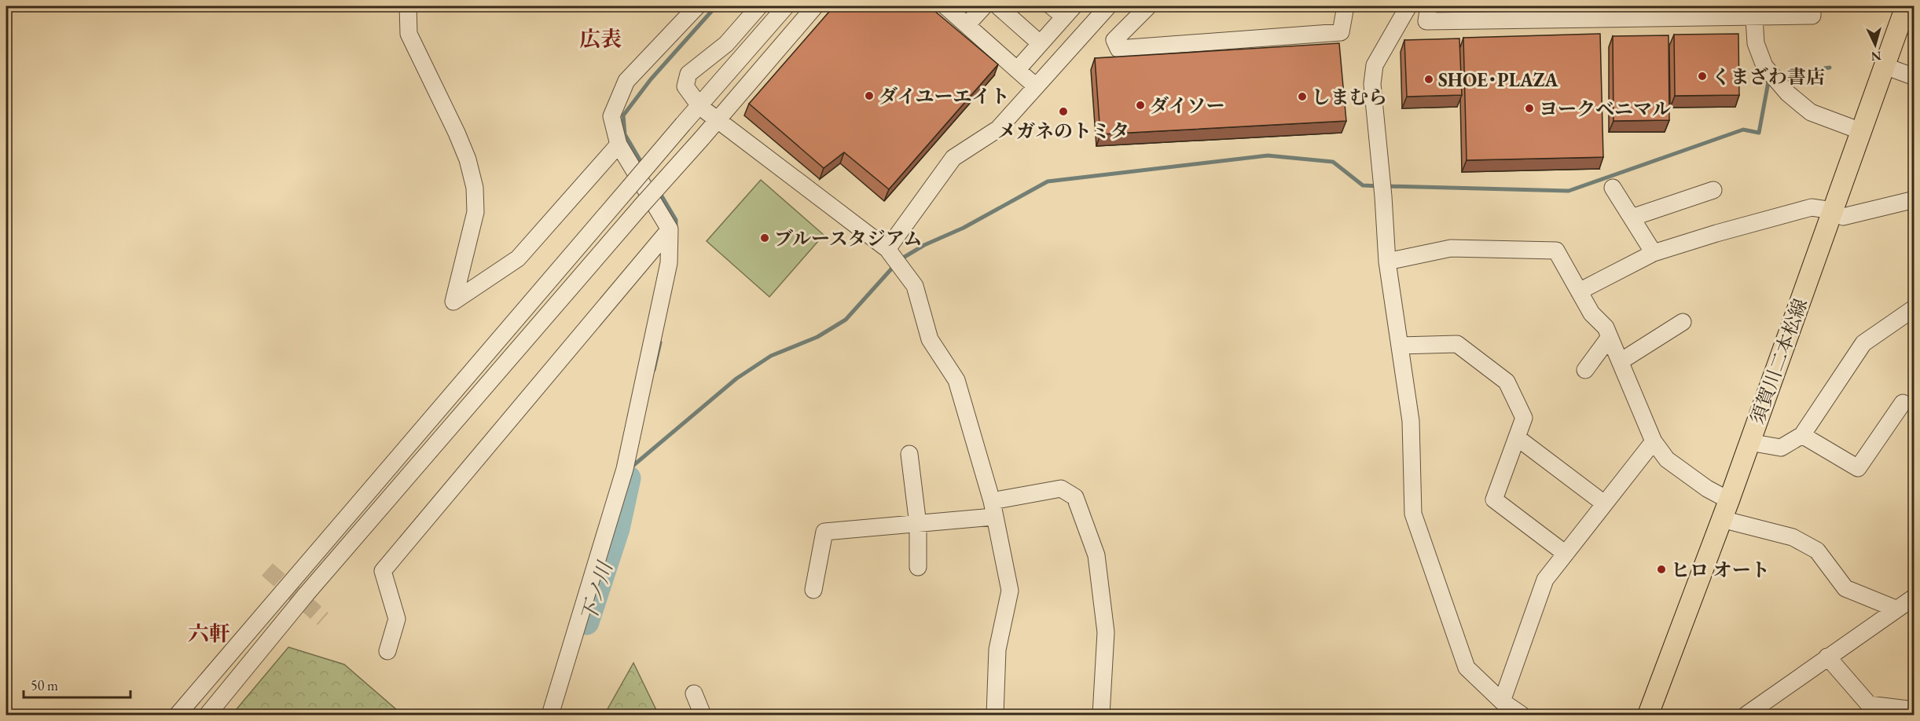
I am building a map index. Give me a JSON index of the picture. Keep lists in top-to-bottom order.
{
  "streets": {
    "main road": ["須賀川二本松線"]
  },
  "districts": ["広表", "六軒"],
  "water": ["下ノ川"],
  "places": [
    "くまざわ書店",
    "SHOE･PLAZA",
    "ダイユーエイト",
    "しまむら",
    "ダイソー",
    "ヨークベニマル",
    "メガネのトミタ",
    "ブルースタジアム",
    "ヒロ オート"
  ],
  "scale_bar": "50 m",
  "north": "bottom"
}
